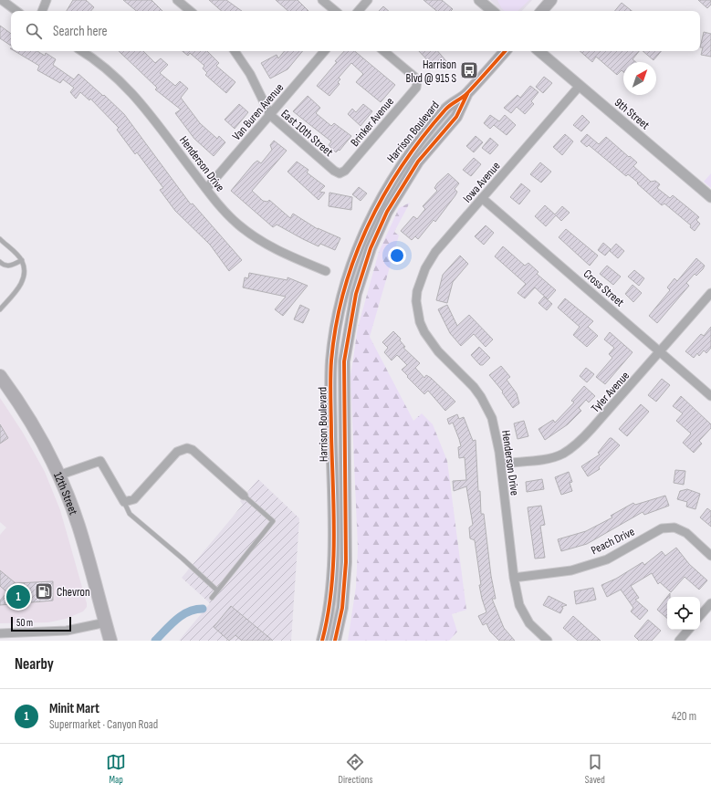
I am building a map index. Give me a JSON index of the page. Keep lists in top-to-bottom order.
{
  "streets": {
    "main road": ["Harrison Boulevard", "12th Street"],
    "street": [
      "Van Buren Avenue",
      "9th Street",
      "Brinker Avenue",
      "East 10th Street",
      "Henderson Drive",
      "Iowa Avenue",
      "Cross Street",
      "Tyler Avenue",
      "Peach Drive"
    ]
  },
  "crossings": [
    ["Van Buren Avenue", "East 10th Street"],
    ["Van Buren Avenue", "Henderson Drive"],
    ["9th Street", "Iowa Avenue"],
    ["Brinker Avenue", "East 10th Street"],
    ["Henderson Drive", "Iowa Avenue"],
    ["Henderson Drive", "Tyler Avenue"],
    ["Henderson Drive", "Peach Drive"],
    ["Iowa Avenue", "Cross Street"],
    ["Cross Street", "Tyler Avenue"]
  ],
  "places": {
    "bus stop": ["Harrison Blvd @ 915 S"],
    "fuel station": ["Chevron"]
  },
  "scale_bar": "50 m",
  "north": "top right",
  "page": {
    "search": "Search here",
    "pins": "1",
    "scale": "50 m",
    "heading": "Nearby",
    "list": [
      {
        "mark": "1",
        "name": "Minit Mart",
        "note": "Supermarket · Canyon Road",
        "value": "420 m"
      }
    ],
    "nav": ["Map", "Directions", "Saved"]
  }
}
